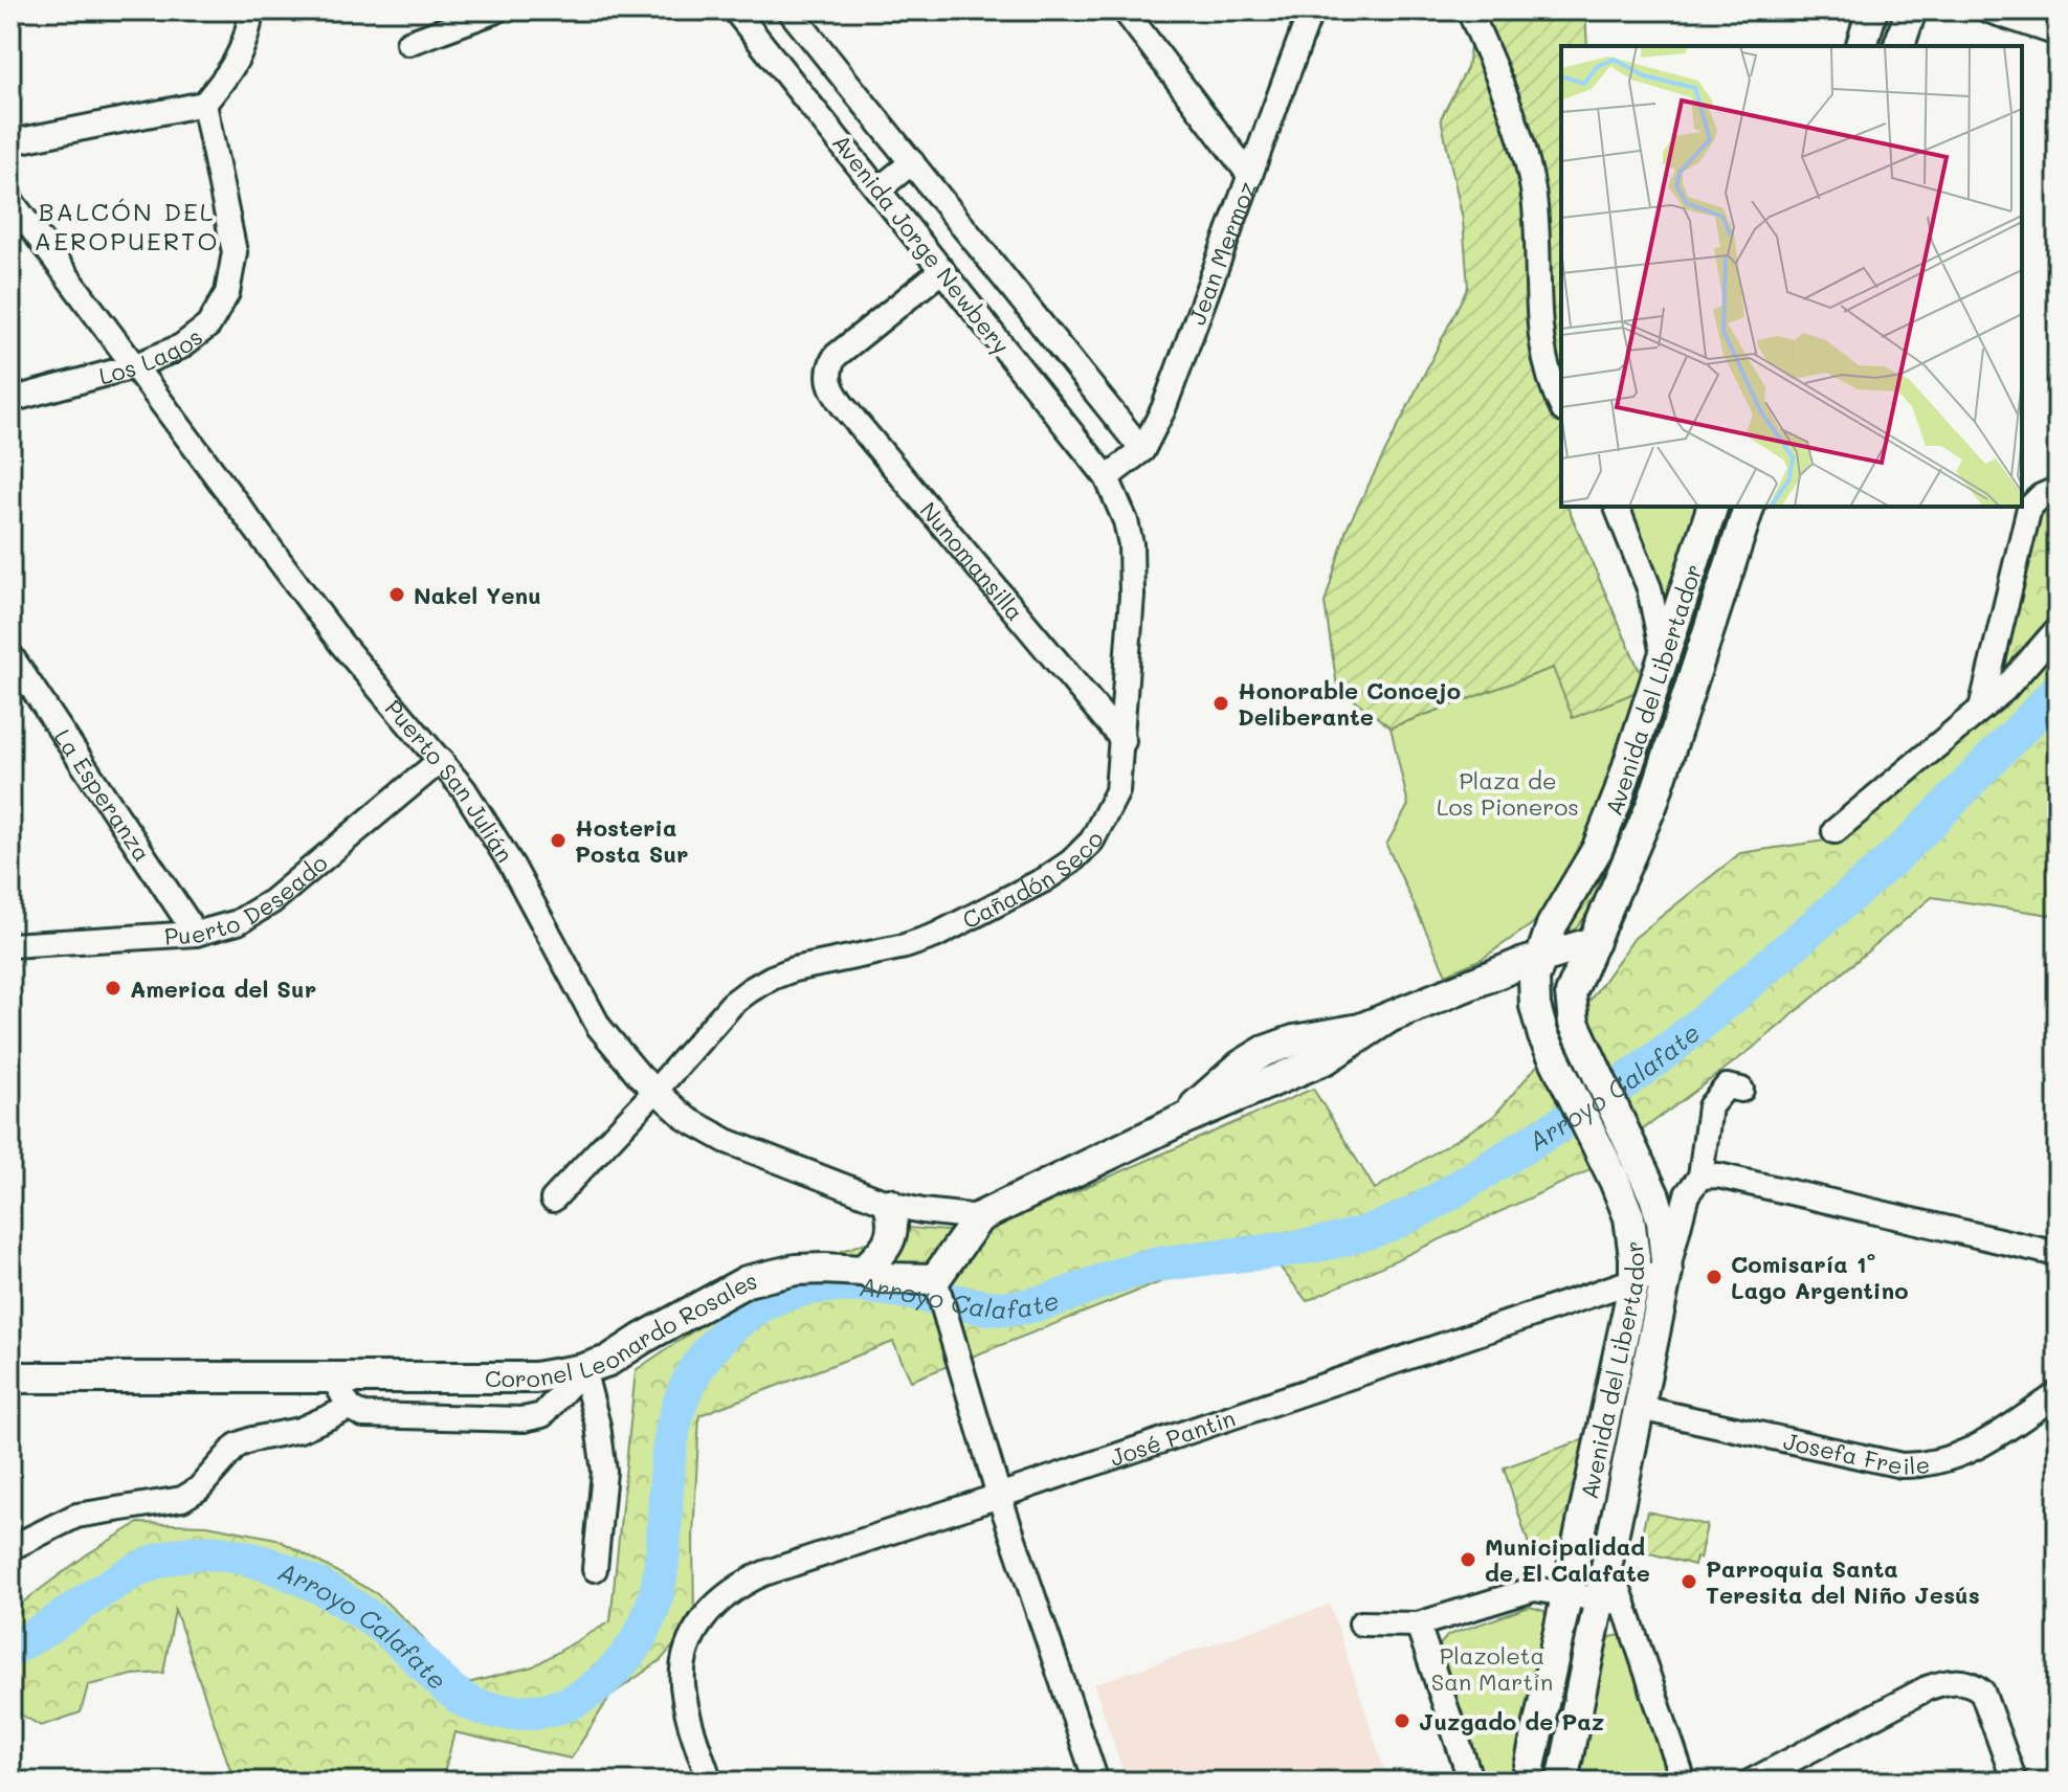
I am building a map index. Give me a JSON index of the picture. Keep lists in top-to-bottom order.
{
  "streets": {
    "main road": ["Avenida del Libertador", "Coronel Leonardo Rosales"],
    "street": [
      "Avenida Jorge Newbery",
      "Jean Mermoz",
      "Los Lagos",
      "Nunomansilla",
      "Puerto San Julián",
      "La Esperanza",
      "Cañadón Seco",
      "Puerto Deseado",
      "José Pantin",
      "Josefa Freile"
    ]
  },
  "crossings": [
    ["Avenida Jorge Newbery", "Jean Mermoz"],
    ["Avenida Jorge Newbery", "Nunomansilla"],
    ["Avenida Jorge Newbery", "Cañadón Seco"],
    ["Jean Mermoz", "Cañadón Seco"],
    ["Los Lagos", "Puerto San Julián"],
    ["Nunomansilla", "Cañadón Seco"],
    ["Avenida del Libertador", "José Pantin"],
    ["Avenida del Libertador", "Josefa Freile"],
    ["Puerto San Julián", "Cañadón Seco"],
    ["Puerto San Julián", "Puerto Deseado"],
    ["La Esperanza", "Puerto Deseado"]
  ],
  "districts": ["BALCÓN DEL AEROPUERTO"],
  "water": ["Arroyo Calafate"],
  "parks": ["Plaza de Los Pioneros", "Plazoleta San Martín"],
  "places": [
    "Nakel Yenu",
    "Honorable Concejo Deliberante",
    "Hosteria Posta Sur",
    "America del Sur",
    "Comisaría 1° Lago Argentino",
    "Municipalidad de El Calafate",
    "Parroquia Santa Teresita del Niño Jesús",
    "Juzgado de Paz"
  ]
}
